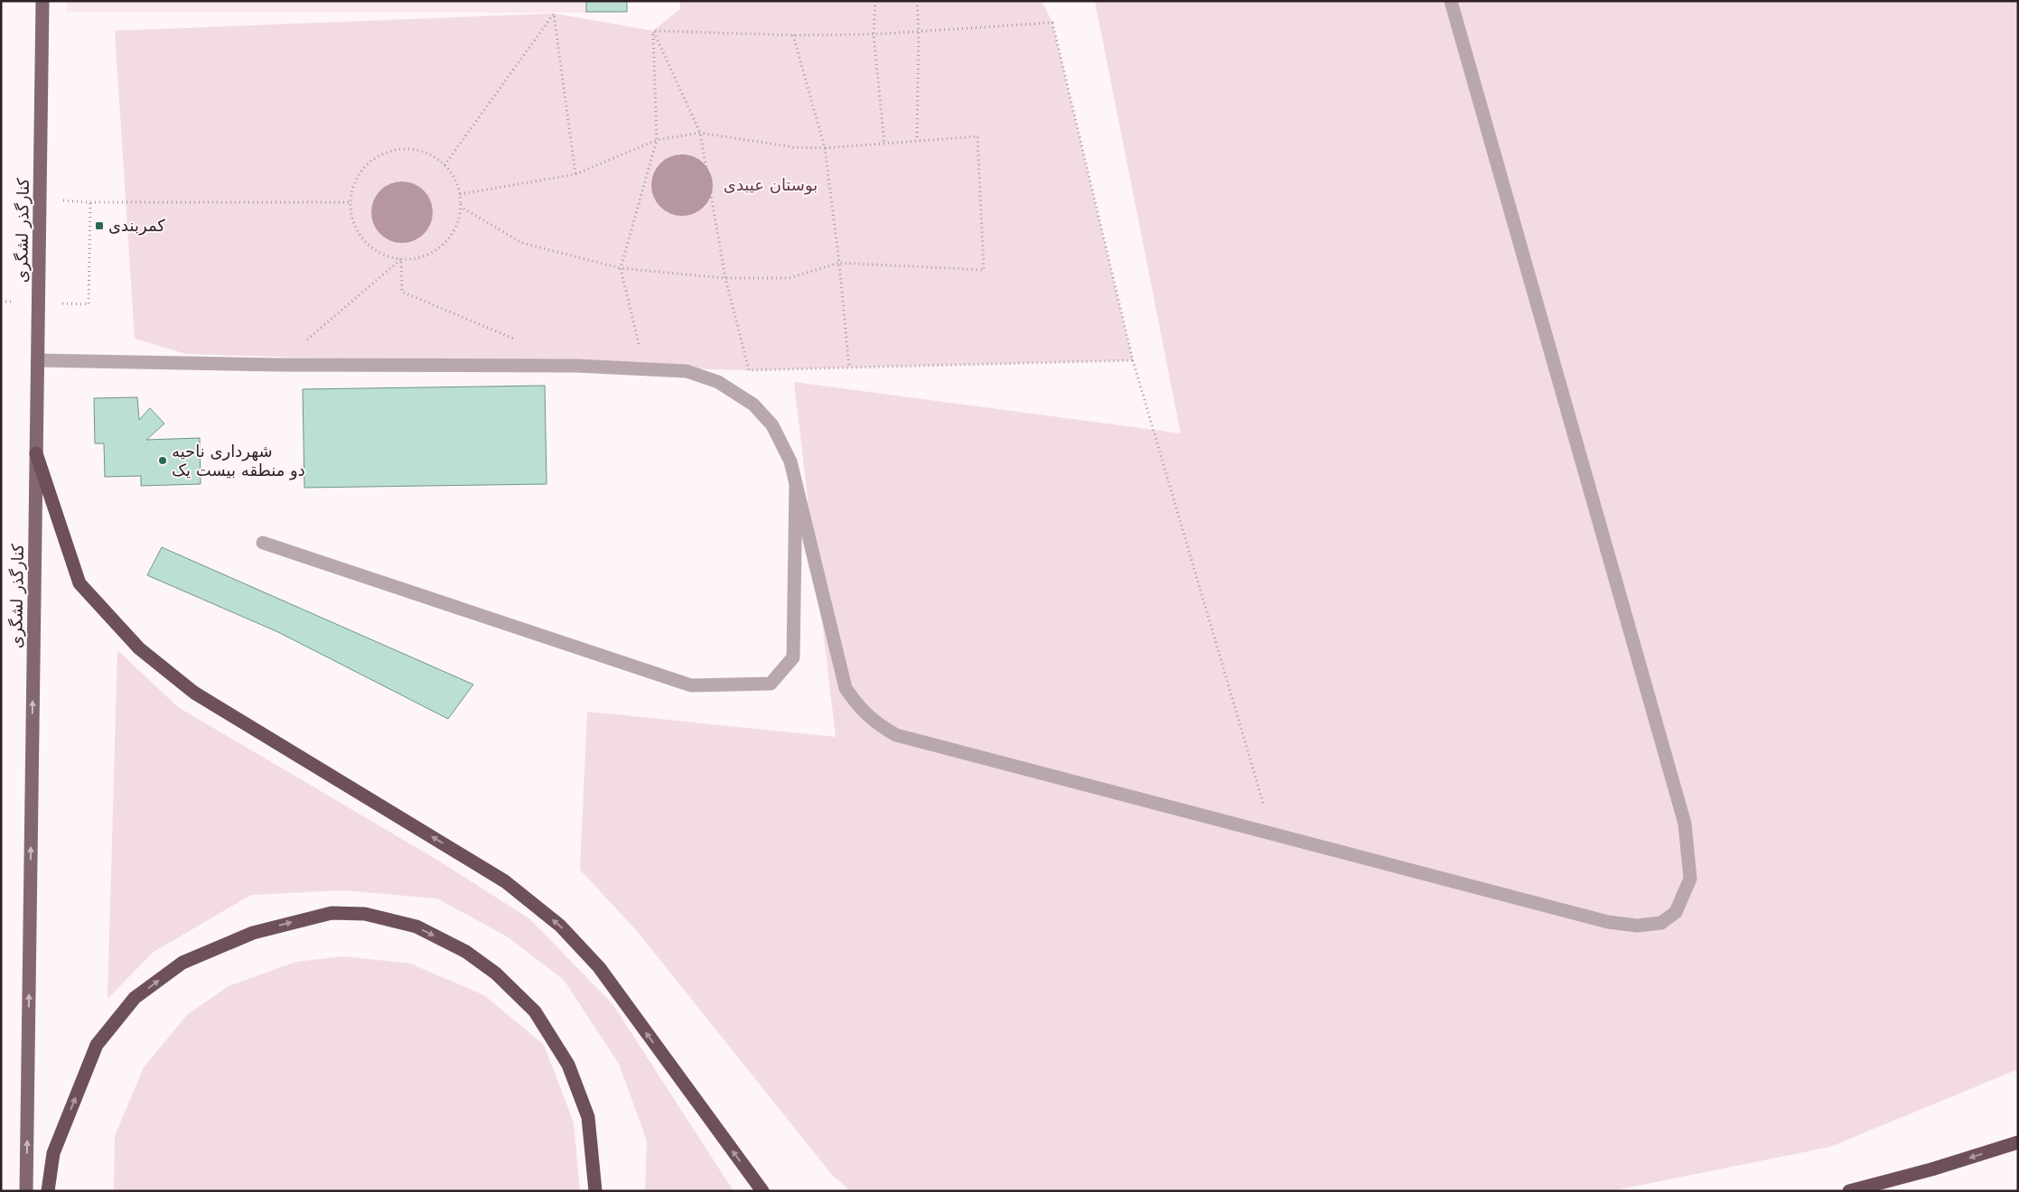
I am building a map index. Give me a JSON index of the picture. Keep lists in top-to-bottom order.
{
  "streets": {
    "main road": ["کنارگذر لشگری"]
  },
  "one_way": ["کنارگذر لشگری"],
  "parks": ["بوستان عیبدی"],
  "places": {
    "transit": ["کمربندی"],
    "other": ["شهرداری ناحیه دو منطقه بیست یک"]
  }
}
